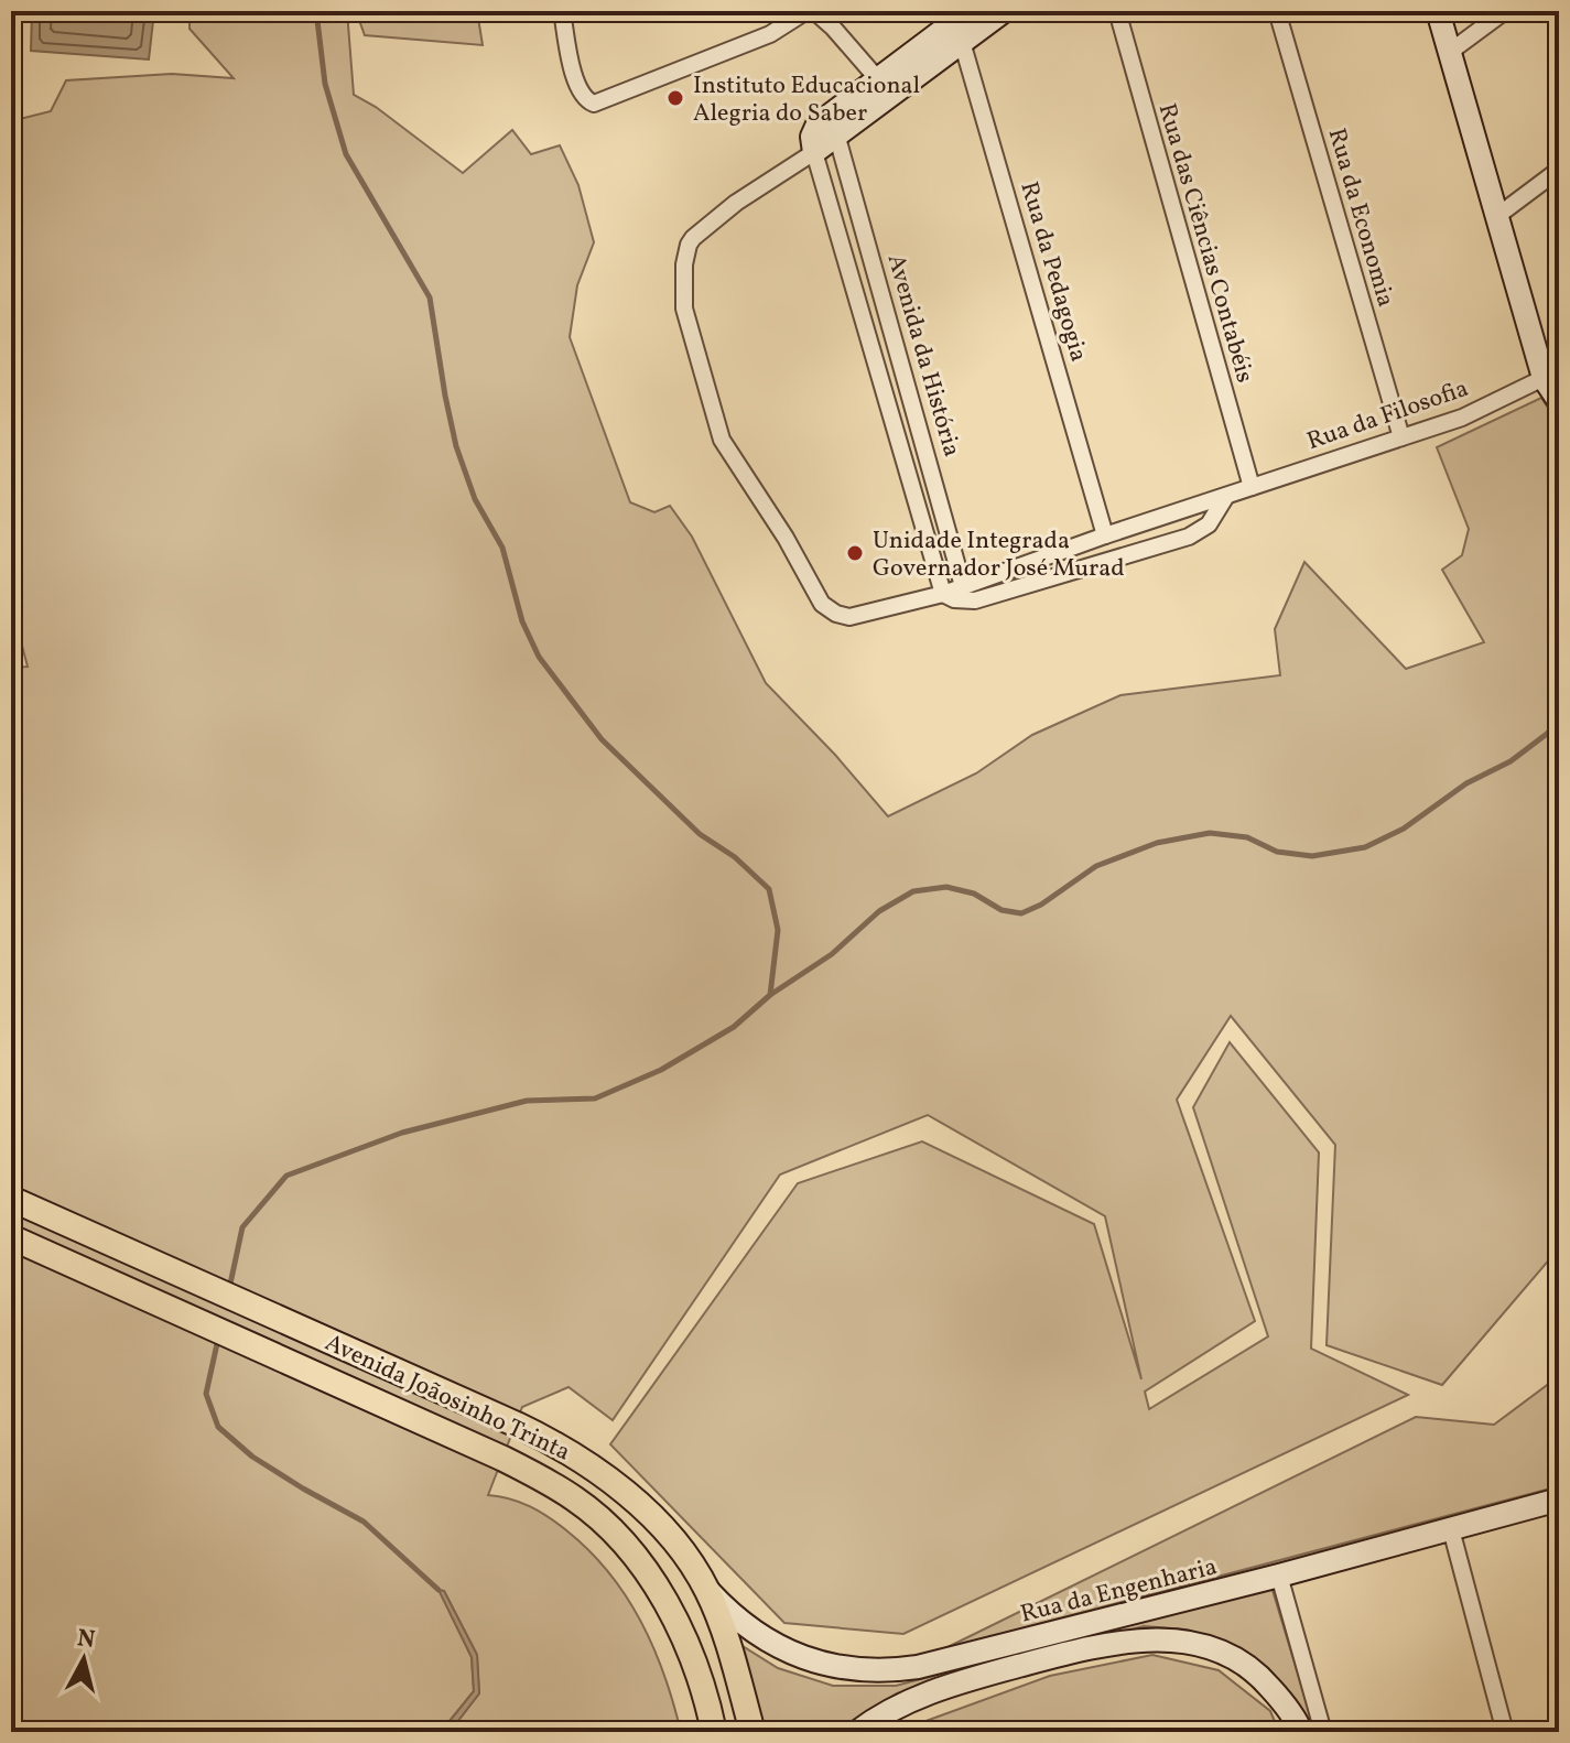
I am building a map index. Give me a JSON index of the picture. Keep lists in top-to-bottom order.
{
  "streets": {
    "main road": ["Avenida Joãosinho Trinta"],
    "street": [
      "Rua da Economia",
      "Rua das Ciências Contabéis",
      "Rua da Pedagogia",
      "Avenida da História",
      "Rua da Filosofia",
      "Rua da Engenharia"
    ]
  },
  "crossings": [
    ["Rua da Economia", "Rua da Filosofia"],
    ["Rua das Ciências Contabéis", "Rua da Filosofia"],
    ["Rua da Pedagogia", "Rua da Filosofia"],
    ["Avenida da História", "Rua da Filosofia"],
    ["Avenida Joãosinho Trinta", "Rua da Engenharia"]
  ],
  "places": ["Instituto Educacional Alegria do Saber", "Unidade Integrada Governador José Murad"],
  "north": "top"
}
